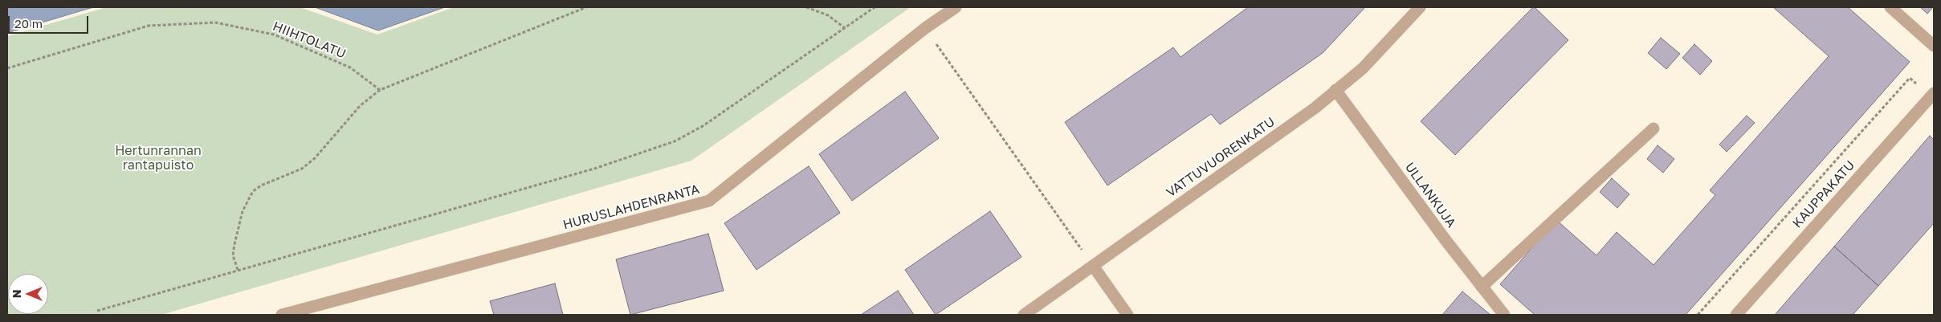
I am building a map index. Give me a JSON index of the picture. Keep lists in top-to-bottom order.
{
  "streets": {
    "street": [
      "VATTUVUORENKATU",
      "KAUPPAKATU",
      "ULLANKUJA",
      "HURUSLAHDENRANTA"
    ],
    "path": ["HIIHTOLATU"]
  },
  "crossings": [
    ["VATTUVUORENKATU", "ULLANKUJA"]
  ],
  "parks": ["Hertunrannan rantapuisto"],
  "scale_bar": "20 m",
  "north": "left"
}
